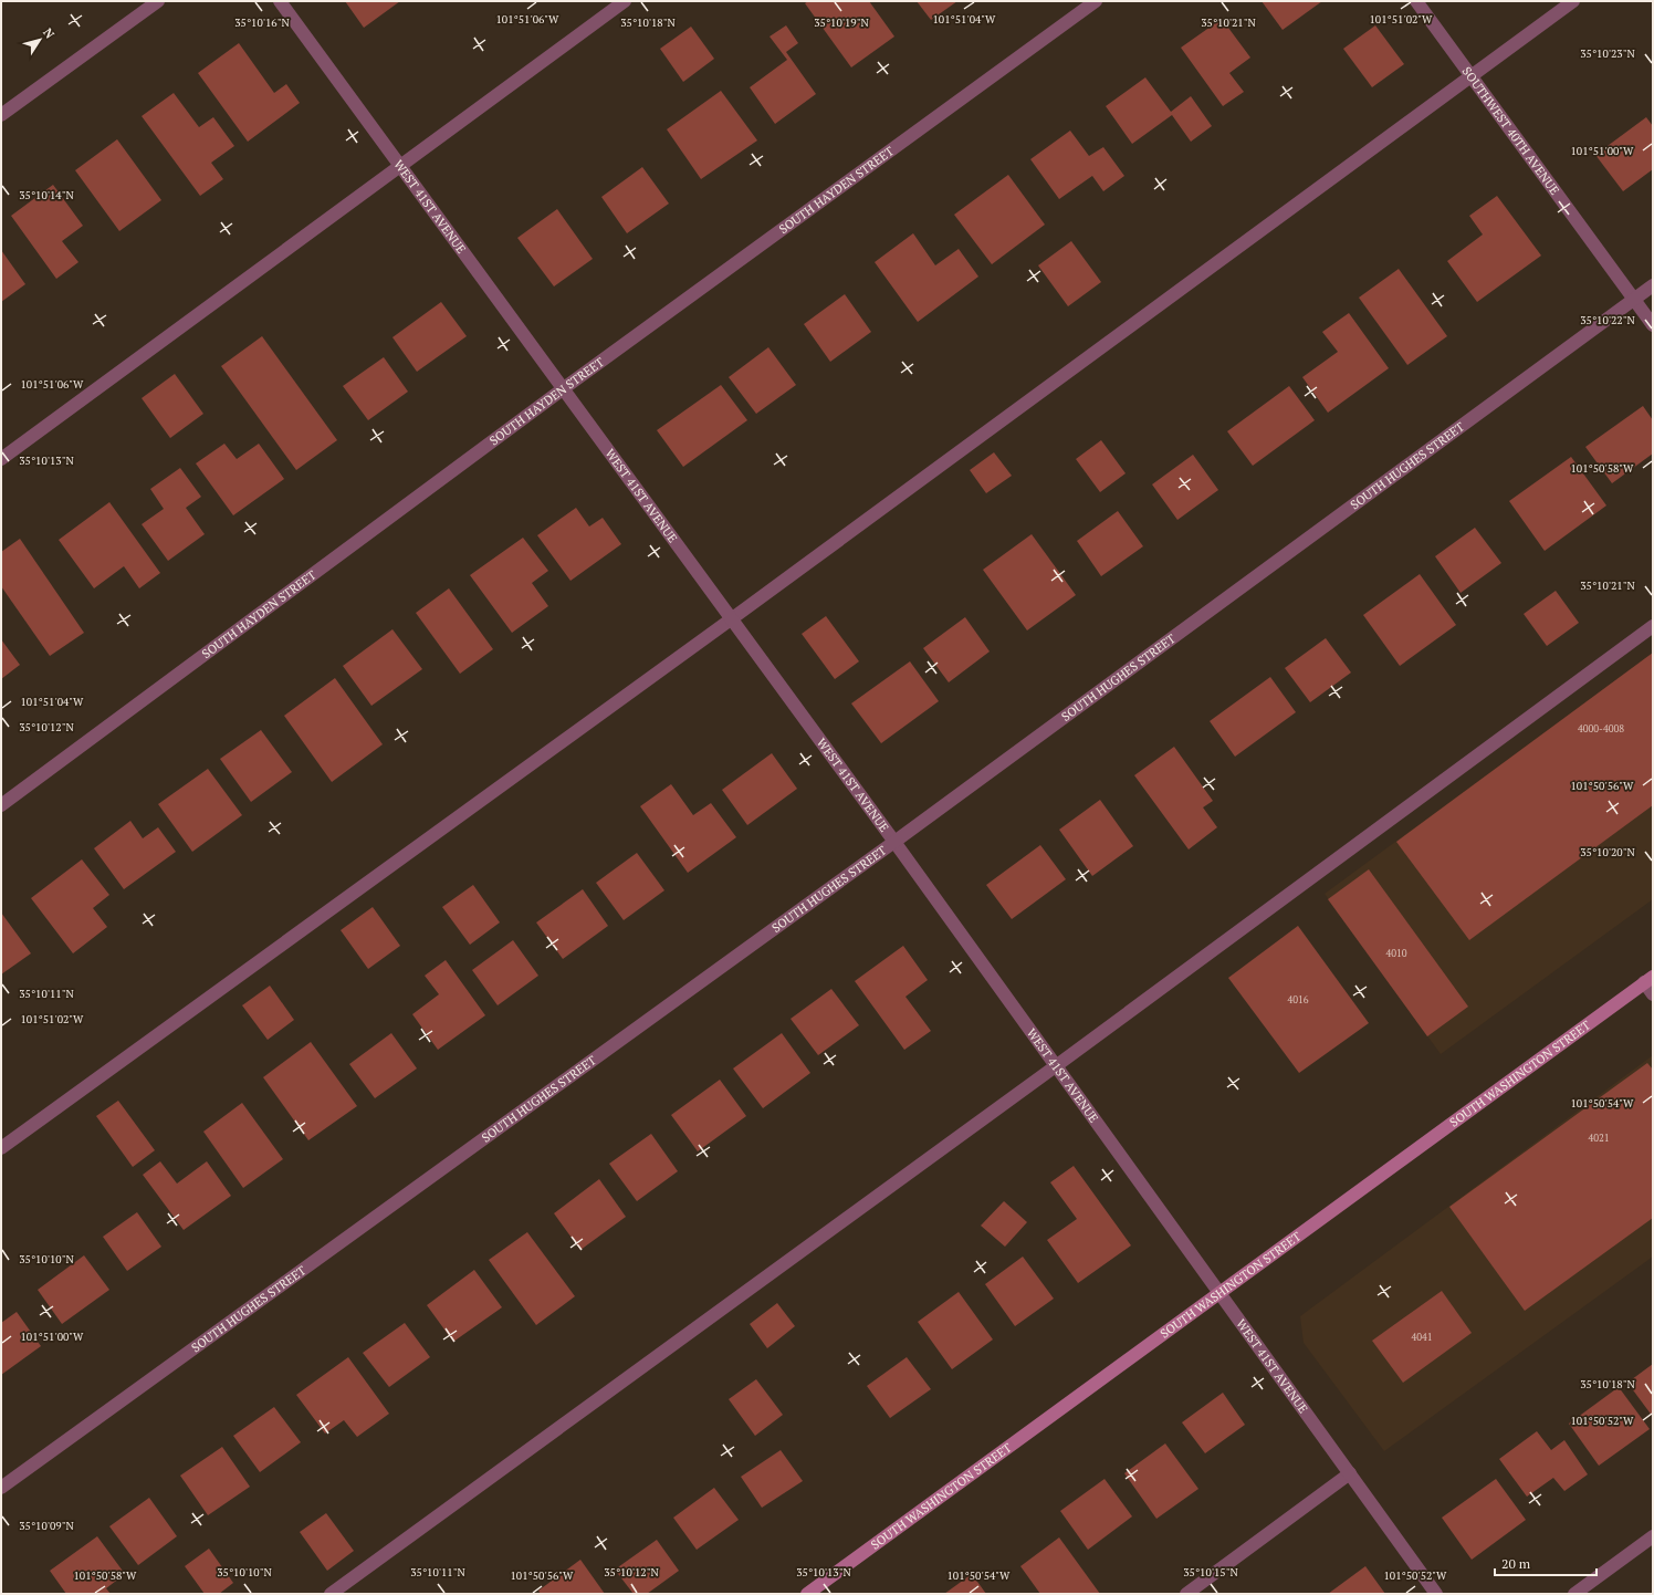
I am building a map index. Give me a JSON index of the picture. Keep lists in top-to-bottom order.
{
  "streets": {
    "main road": ["SOUTH WASHINGTON STREET"],
    "street": [
      "SOUTHWEST 40TH AVENUE",
      "SOUTH HAYDEN STREET",
      "WEST 41ST AVENUE",
      "SOUTH HUGHES STREET"
    ]
  },
  "crossings": [
    ["SOUTHWEST 40TH AVENUE", "SOUTH HUGHES STREET"],
    ["SOUTH HAYDEN STREET", "WEST 41ST AVENUE"],
    ["WEST 41ST AVENUE", "SOUTH HUGHES STREET"],
    ["WEST 41ST AVENUE", "SOUTH WASHINGTON STREET"]
  ],
  "house_numbers": [
    "4000-4008",
    "4010",
    "4016",
    "4021",
    "4041"
  ],
  "scale_bar": "20 m",
  "north": "top right",
  "coordinates": [
    "101°51'06\"W",
    "101°51'02\"W",
    "101°51'04\"W",
    "35°10'16\"N",
    "35°10'18\"N",
    "35°10'19\"N",
    "35°10'21\"N",
    "35°10'23\"N",
    "101°51'00\"W",
    "35°10'14\"N",
    "35°10'22\"N",
    "35°10'13\"N",
    "101°50'58\"W",
    "35°10'12\"N",
    "101°50'56\"W",
    "35°10'20\"N",
    "35°10'11\"N",
    "101°50'54\"W",
    "35°10'10\"N",
    "101°50'52\"W",
    "35°10'09\"N",
    "35°10'15\"N"
  ]
}
